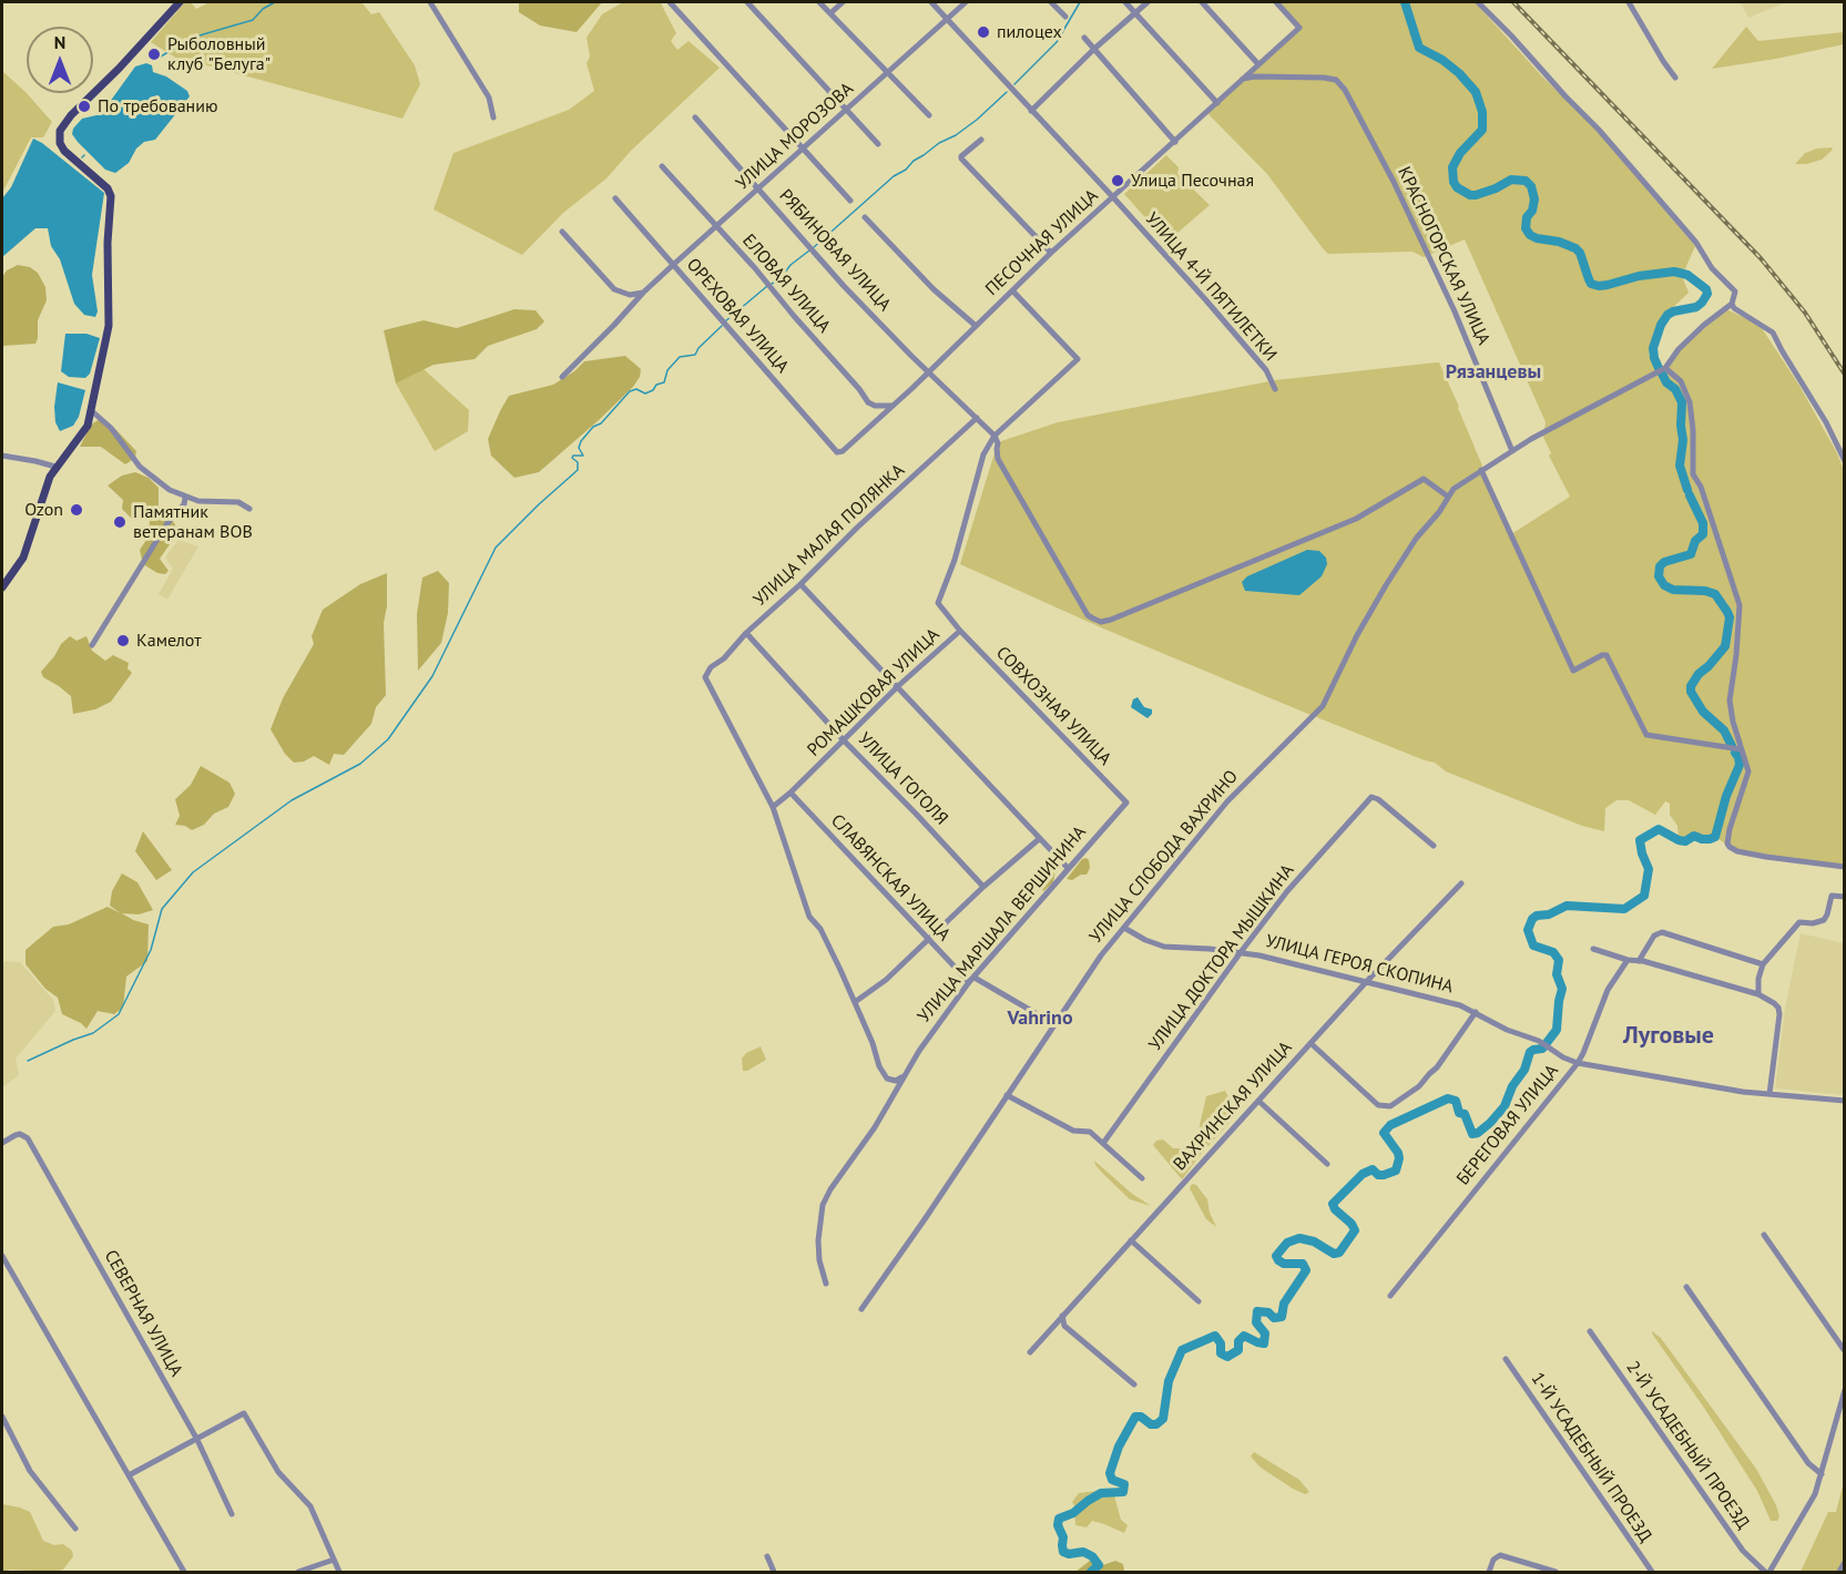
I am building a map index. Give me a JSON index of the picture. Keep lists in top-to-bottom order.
{
  "streets": {
    "street": [
      "УЛИЦА МОРОЗОВА",
      "ПЕСОЧНАЯ УЛИЦА",
      "РЯБИНОВАЯ УЛИЦА",
      "КРАСНОГОРСКАЯ УЛИЦА",
      "ЕЛОВАЯ УЛИЦА",
      "УЛИЦА 4-Й ПЯТИЛЕТКИ",
      "ОРЕХОВАЯ УЛИЦА",
      "УЛИЦА МАЛАЯ ПОЛЯНКА",
      "РОМАШКОВАЯ УЛИЦА",
      "СОВХОЗНАЯ УЛИЦА",
      "УЛИЦА ГОГОЛЯ",
      "УЛИЦА СЛОБОДА ВАХРИНО",
      "СЛАВЯНСКАЯ УЛИЦА",
      "УЛИЦА МАРШАЛА ВЕРШИНИНА",
      "УЛИЦА ДОКТОРА МЫШКИНА",
      "УЛИЦА ГЕРОЯ СКОПИНА",
      "ВАХРИНСКАЯ УЛИЦА",
      "БЕРЕГОВАЯ УЛИЦА",
      "СЕВЕРНАЯ УЛИЦА",
      "2-Й УСАДЕБНЫЙ ПРОЕЗД",
      "1-Й УСАДЕБНЫЙ ПРОЕЗД"
    ]
  },
  "crossings": [
    ["УЛИЦА МОРОЗОВА", "РЯБИНОВАЯ УЛИЦА"],
    ["УЛИЦА МОРОЗОВА", "ЕЛОВАЯ УЛИЦА"],
    ["УЛИЦА МОРОЗОВА", "УЛИЦА 4-Й ПЯТИЛЕТКИ"],
    ["УЛИЦА МОРОЗОВА", "ОРЕХОВАЯ УЛИЦА"],
    ["ПЕСОЧНАЯ УЛИЦА", "РЯБИНОВАЯ УЛИЦА"],
    ["ПЕСОЧНАЯ УЛИЦА", "КРАСНОГОРСКАЯ УЛИЦА"],
    ["ПЕСОЧНАЯ УЛИЦА", "ЕЛОВАЯ УЛИЦА"],
    ["ПЕСОЧНАЯ УЛИЦА", "УЛИЦА 4-Й ПЯТИЛЕТКИ"],
    ["ПЕСОЧНАЯ УЛИЦА", "ОРЕХОВАЯ УЛИЦА"],
    ["ПЕСОЧНАЯ УЛИЦА", "РОМАШКОВАЯ УЛИЦА"],
    ["РЯБИНОВАЯ УЛИЦА", "УЛИЦА МАЛАЯ ПОЛЯНКА"],
    ["РЯБИНОВАЯ УЛИЦА", "РОМАШКОВАЯ УЛИЦА"],
    ["КРАСНОГОРСКАЯ УЛИЦА", "УЛИЦА СЛОБОДА ВАХРИНО"],
    ["УЛИЦА МАЛАЯ ПОЛЯНКА", "РОМАШКОВАЯ УЛИЦА"],
    ["УЛИЦА МАЛАЯ ПОЛЯНКА", "УЛИЦА ГОГОЛЯ"],
    ["РОМАШКОВАЯ УЛИЦА", "СОВХОЗНАЯ УЛИЦА"],
    ["РОМАШКОВАЯ УЛИЦА", "УЛИЦА ГОГОЛЯ"],
    ["РОМАШКОВАЯ УЛИЦА", "СЛАВЯНСКАЯ УЛИЦА"],
    ["СОВХОЗНАЯ УЛИЦА", "УЛИЦА МАРШАЛА ВЕРШИНИНА"],
    ["УЛИЦА СЛОБОДА ВАХРИНО", "СЛАВЯНСКАЯ УЛИЦА"],
    ["УЛИЦА СЛОБОДА ВАХРИНО", "УЛИЦА ГЕРОЯ СКОПИНА"],
    ["СЛАВЯНСКАЯ УЛИЦА", "УЛИЦА МАРШАЛА ВЕРШИНИНА"],
    ["УЛИЦА ДОКТОРА МЫШКИНА", "УЛИЦА ГЕРОЯ СКОПИНА"],
    ["УЛИЦА ГЕРОЯ СКОПИНА", "ВАХРИНСКАЯ УЛИЦА"],
    ["УЛИЦА ГЕРОЯ СКОПИНА", "БЕРЕГОВАЯ УЛИЦА"]
  ],
  "districts": ["Рязанцевы", "Vahrino", "Луговые"],
  "places": [
    "пилоцех",
    "Рыболовный клуб \"Белуга\"",
    "По требованию",
    "Улица Песочная",
    "Ozon",
    "Памятник ветеранам ВОВ",
    "Камелот"
  ],
  "north": "top"
}
